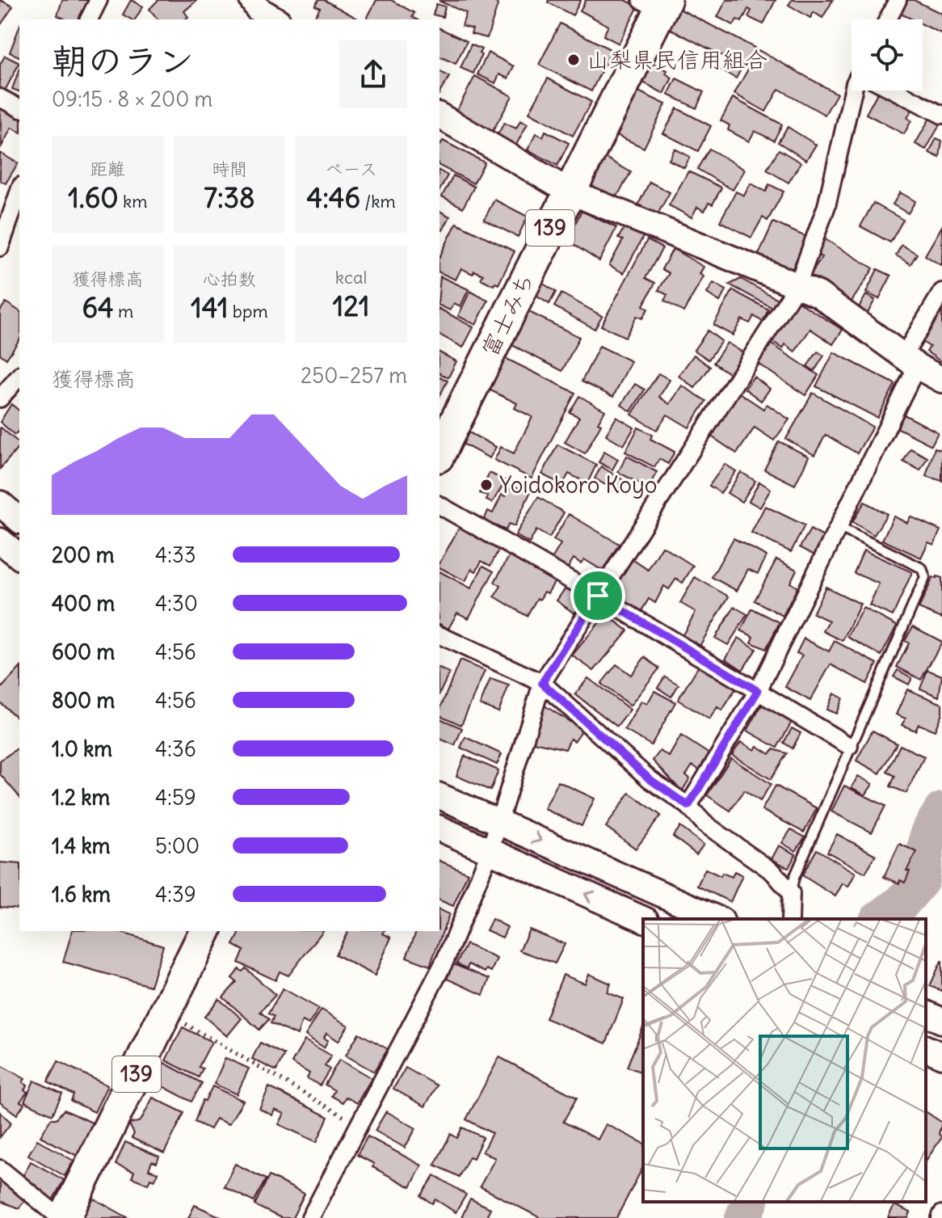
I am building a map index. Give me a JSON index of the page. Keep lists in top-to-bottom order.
{
  "streets": {
    "highway": ["139", "富士みち"]
  },
  "places": ["山梨県民信用組合", "Yoidokoro Koyo"],
  "page": {
    "heading": ["朝のラン", "09:15 · 8 × 200 m"],
    "stats": [
      ["距離", "1.60 km"],
      ["時間", "7:38"],
      ["ペース", "4:46 /km"],
      ["獲得標高", "64 m"],
      ["心拍数", "141 bpm"],
      ["kcal", "121"]
    ],
    "chart": ["獲得標高", "250–257 m"],
    "list": [
      {
        "name": "200 m",
        "note": "4:33"
      },
      {
        "name": "400 m",
        "note": "4:30"
      },
      {
        "name": "600 m",
        "note": "4:56"
      },
      {
        "name": "800 m",
        "note": "4:56"
      },
      {
        "name": "1.0 km",
        "note": "4:36"
      },
      {
        "name": "1.2 km",
        "note": "4:59"
      },
      {
        "name": "1.4 km",
        "note": "5:00"
      },
      {
        "name": "1.6 km",
        "note": "4:39"
      }
    ]
  }
}
